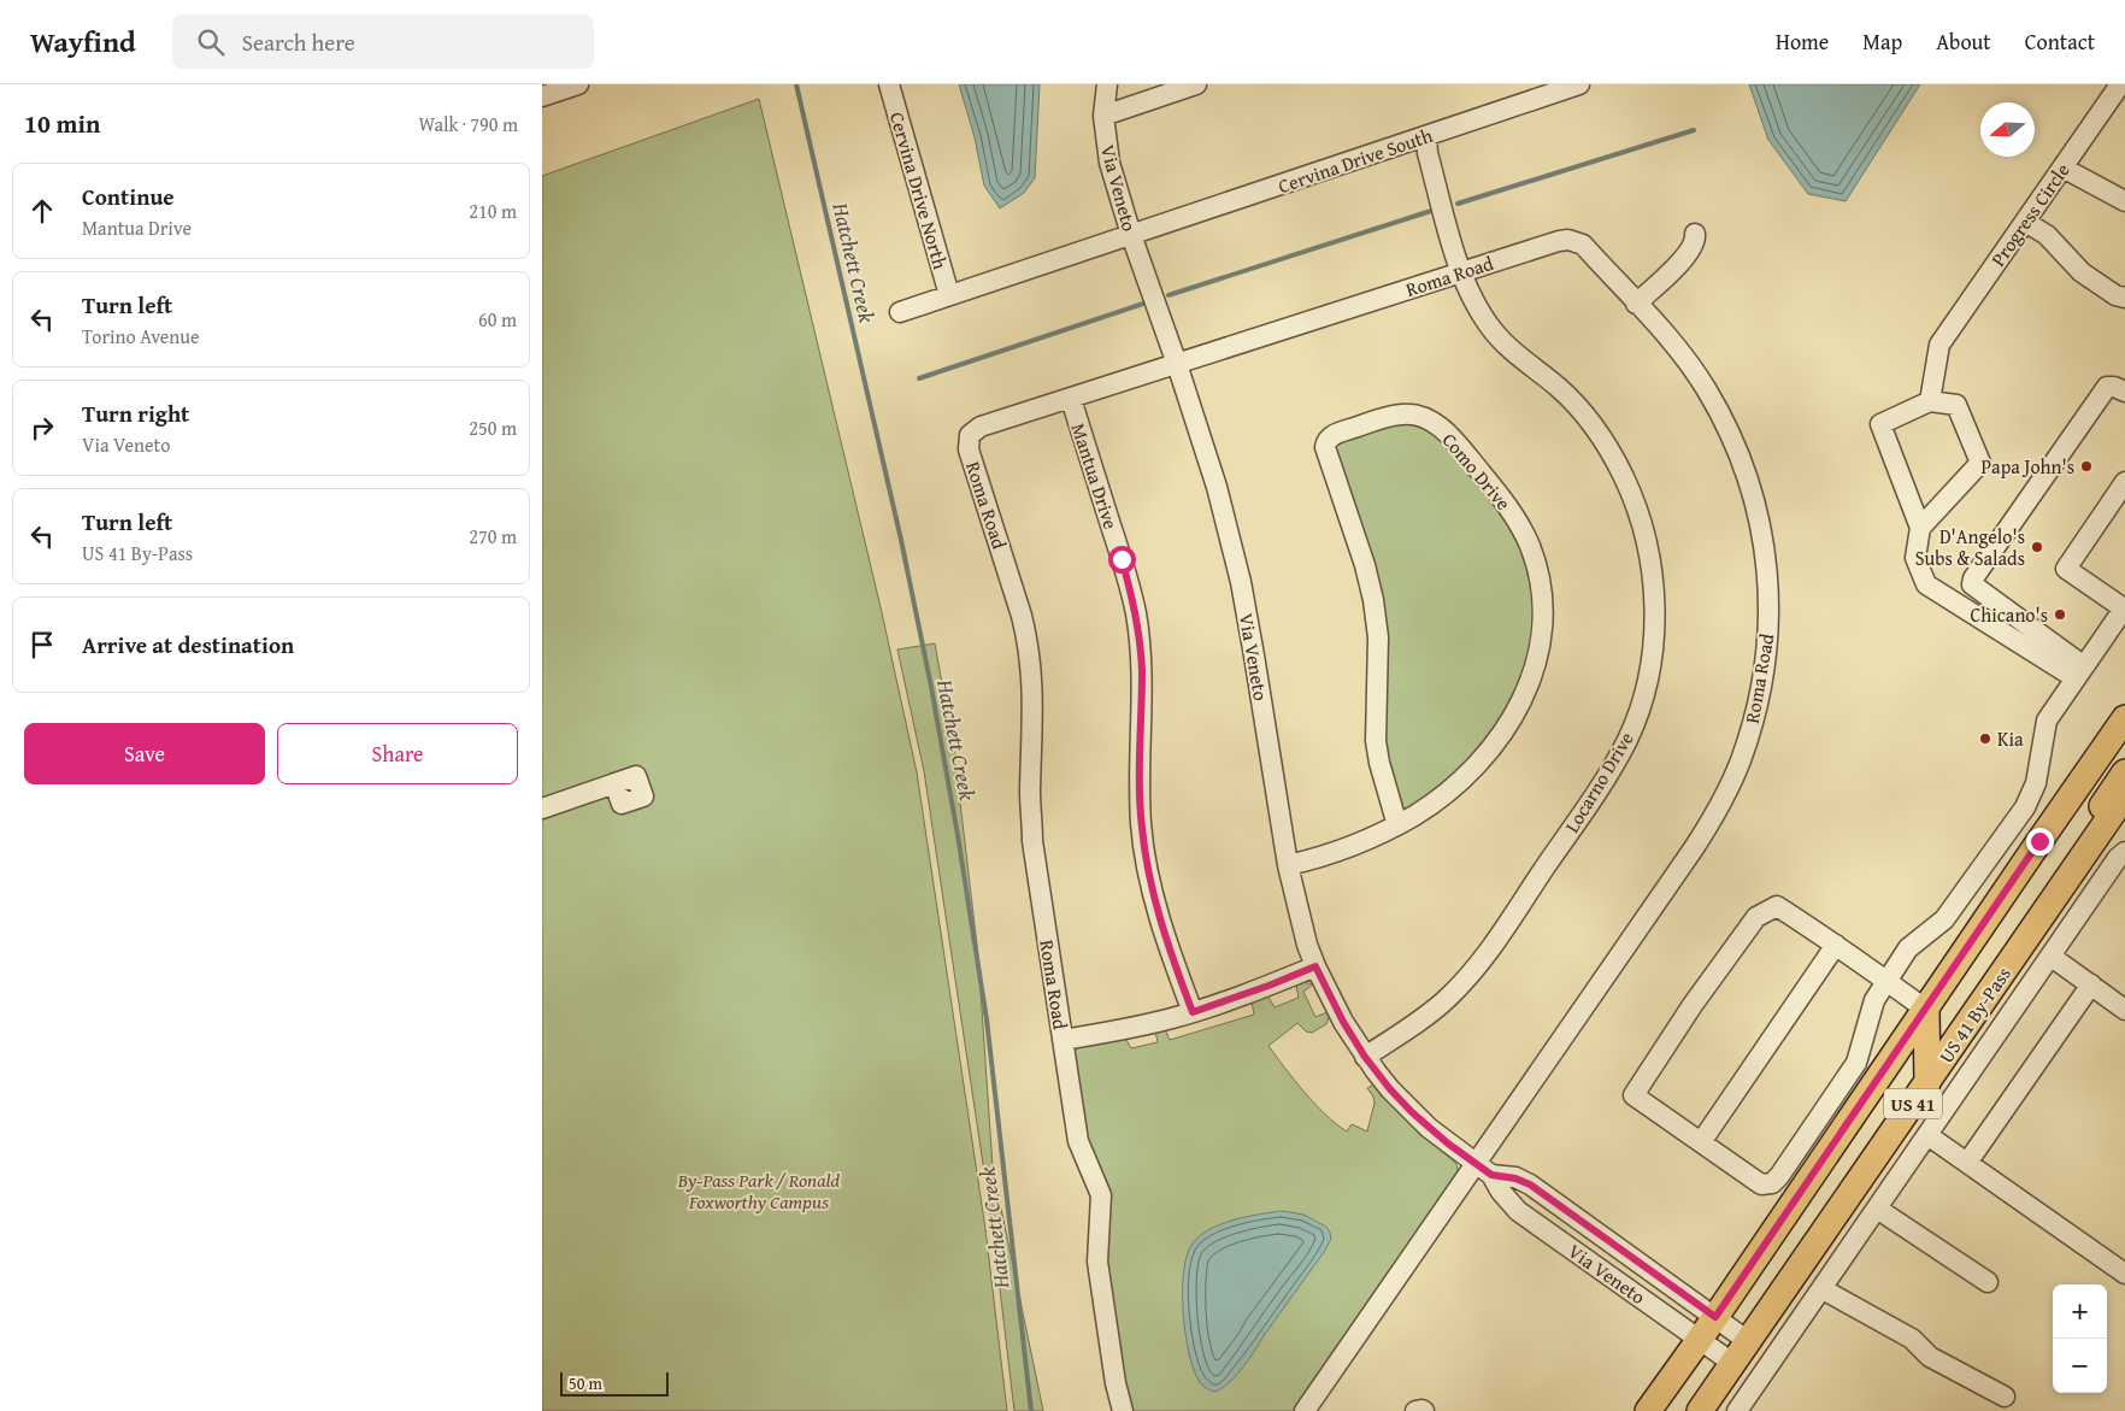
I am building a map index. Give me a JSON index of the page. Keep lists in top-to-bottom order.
{
  "streets": {
    "main road": ["US 41 By-Pass", "US 41"],
    "street": [
      "Cervina Drive South",
      "Via Veneto",
      "Cervina Drive North",
      "Progress Circle",
      "Roma Road",
      "Como Drive",
      "Mantua Drive",
      "Locarno Drive"
    ]
  },
  "crossings": [
    ["Cervina Drive South", "Via Veneto"],
    ["Cervina Drive South", "Cervina Drive North"],
    ["Cervina Drive South", "Locarno Drive"],
    ["Via Veneto", "Cervina Drive North"],
    ["Via Veneto", "Roma Road"],
    ["Via Veneto", "Como Drive"],
    ["Via Veneto", "Locarno Drive"],
    ["Via Veneto", "US 41 By-Pass"],
    ["Via Veneto", "US 41"],
    ["Roma Road", "Mantua Drive"],
    ["Roma Road", "Locarno Drive"]
  ],
  "water": ["Hatchett Creek"],
  "parks": ["By-Pass Park / Ronald Foxworthy Campus"],
  "places": [
    "Papa John's",
    "D'Angelo's Subs & Salads",
    "Chicano's",
    "Kia"
  ],
  "scale_bar": "50 m",
  "north": "left",
  "page": {
    "header": "Wayfind",
    "search": "Search here",
    "nav": [
      "Home",
      "Map",
      "About",
      "Contact"
    ],
    "heading": ["10 min", "Walk · 790 m"],
    "list": [
      ["Continue", "Mantua Drive", "210 m"],
      ["Turn left", "Torino Avenue", "60 m"],
      ["Turn right", "Via Veneto", "250 m"],
      ["Turn left", "US 41 By-Pass", "270 m"],
      "Arrive at destination"
    ],
    "buttons": ["Save", "Share"],
    "map_buttons": ["+", "−"],
    "scale": "50 m"
  }
}
